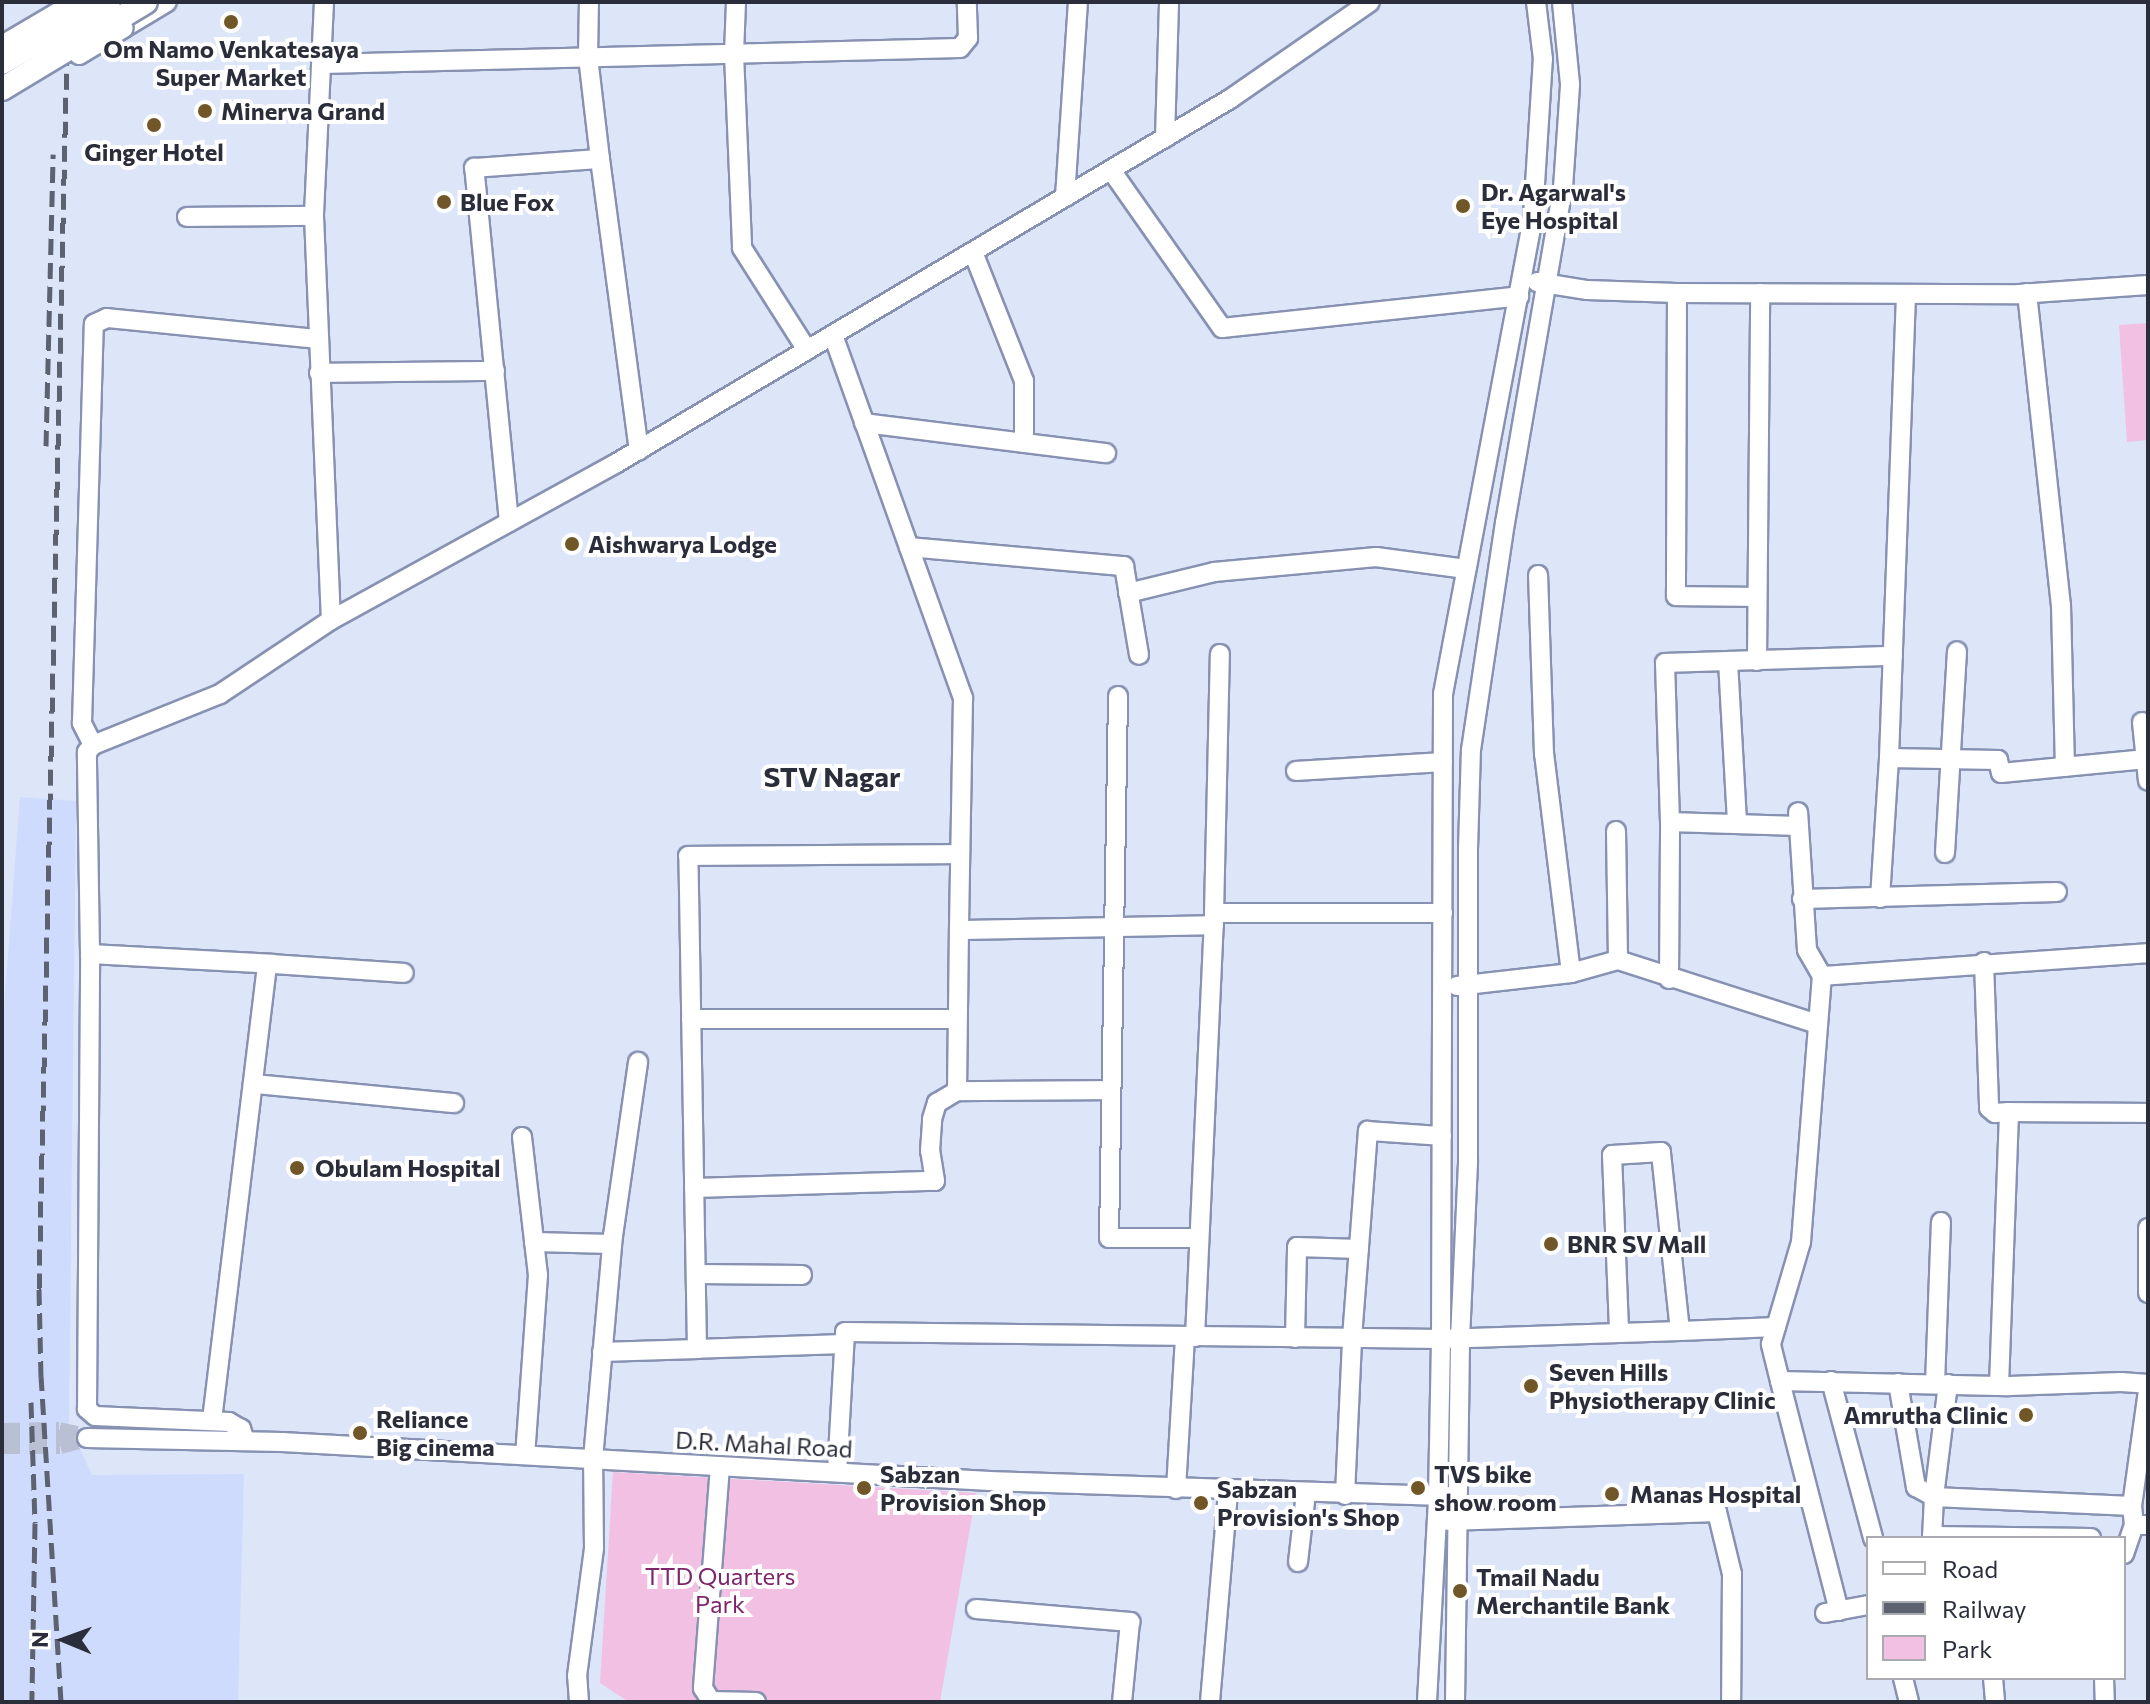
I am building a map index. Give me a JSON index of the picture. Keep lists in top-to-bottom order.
{
  "streets": {
    "street": ["D.R. Mahal Road"]
  },
  "districts": ["STV Nagar"],
  "parks": ["TTD Quarters Park"],
  "places": [
    "Om Namo Venkatesaya Super Market",
    "Minerva Grand",
    "Ginger Hotel",
    "Blue Fox",
    "Dr. Agarwal's Eye Hospital",
    "Aishwarya Lodge",
    "Obulam Hospital",
    "BNR SV Mall",
    "Seven Hills Physiotherapy Clinic",
    "Amrutha Clinic",
    "Reliance Big cinema",
    "Sabzan Provision Shop",
    "TVS bike show room",
    "Manas Hospital",
    "Sabzan Provision's Shop",
    "Tmail Nadu Merchantile Bank"
  ],
  "legend": ["Road", "Railway", "Park"],
  "north": "left"
}
